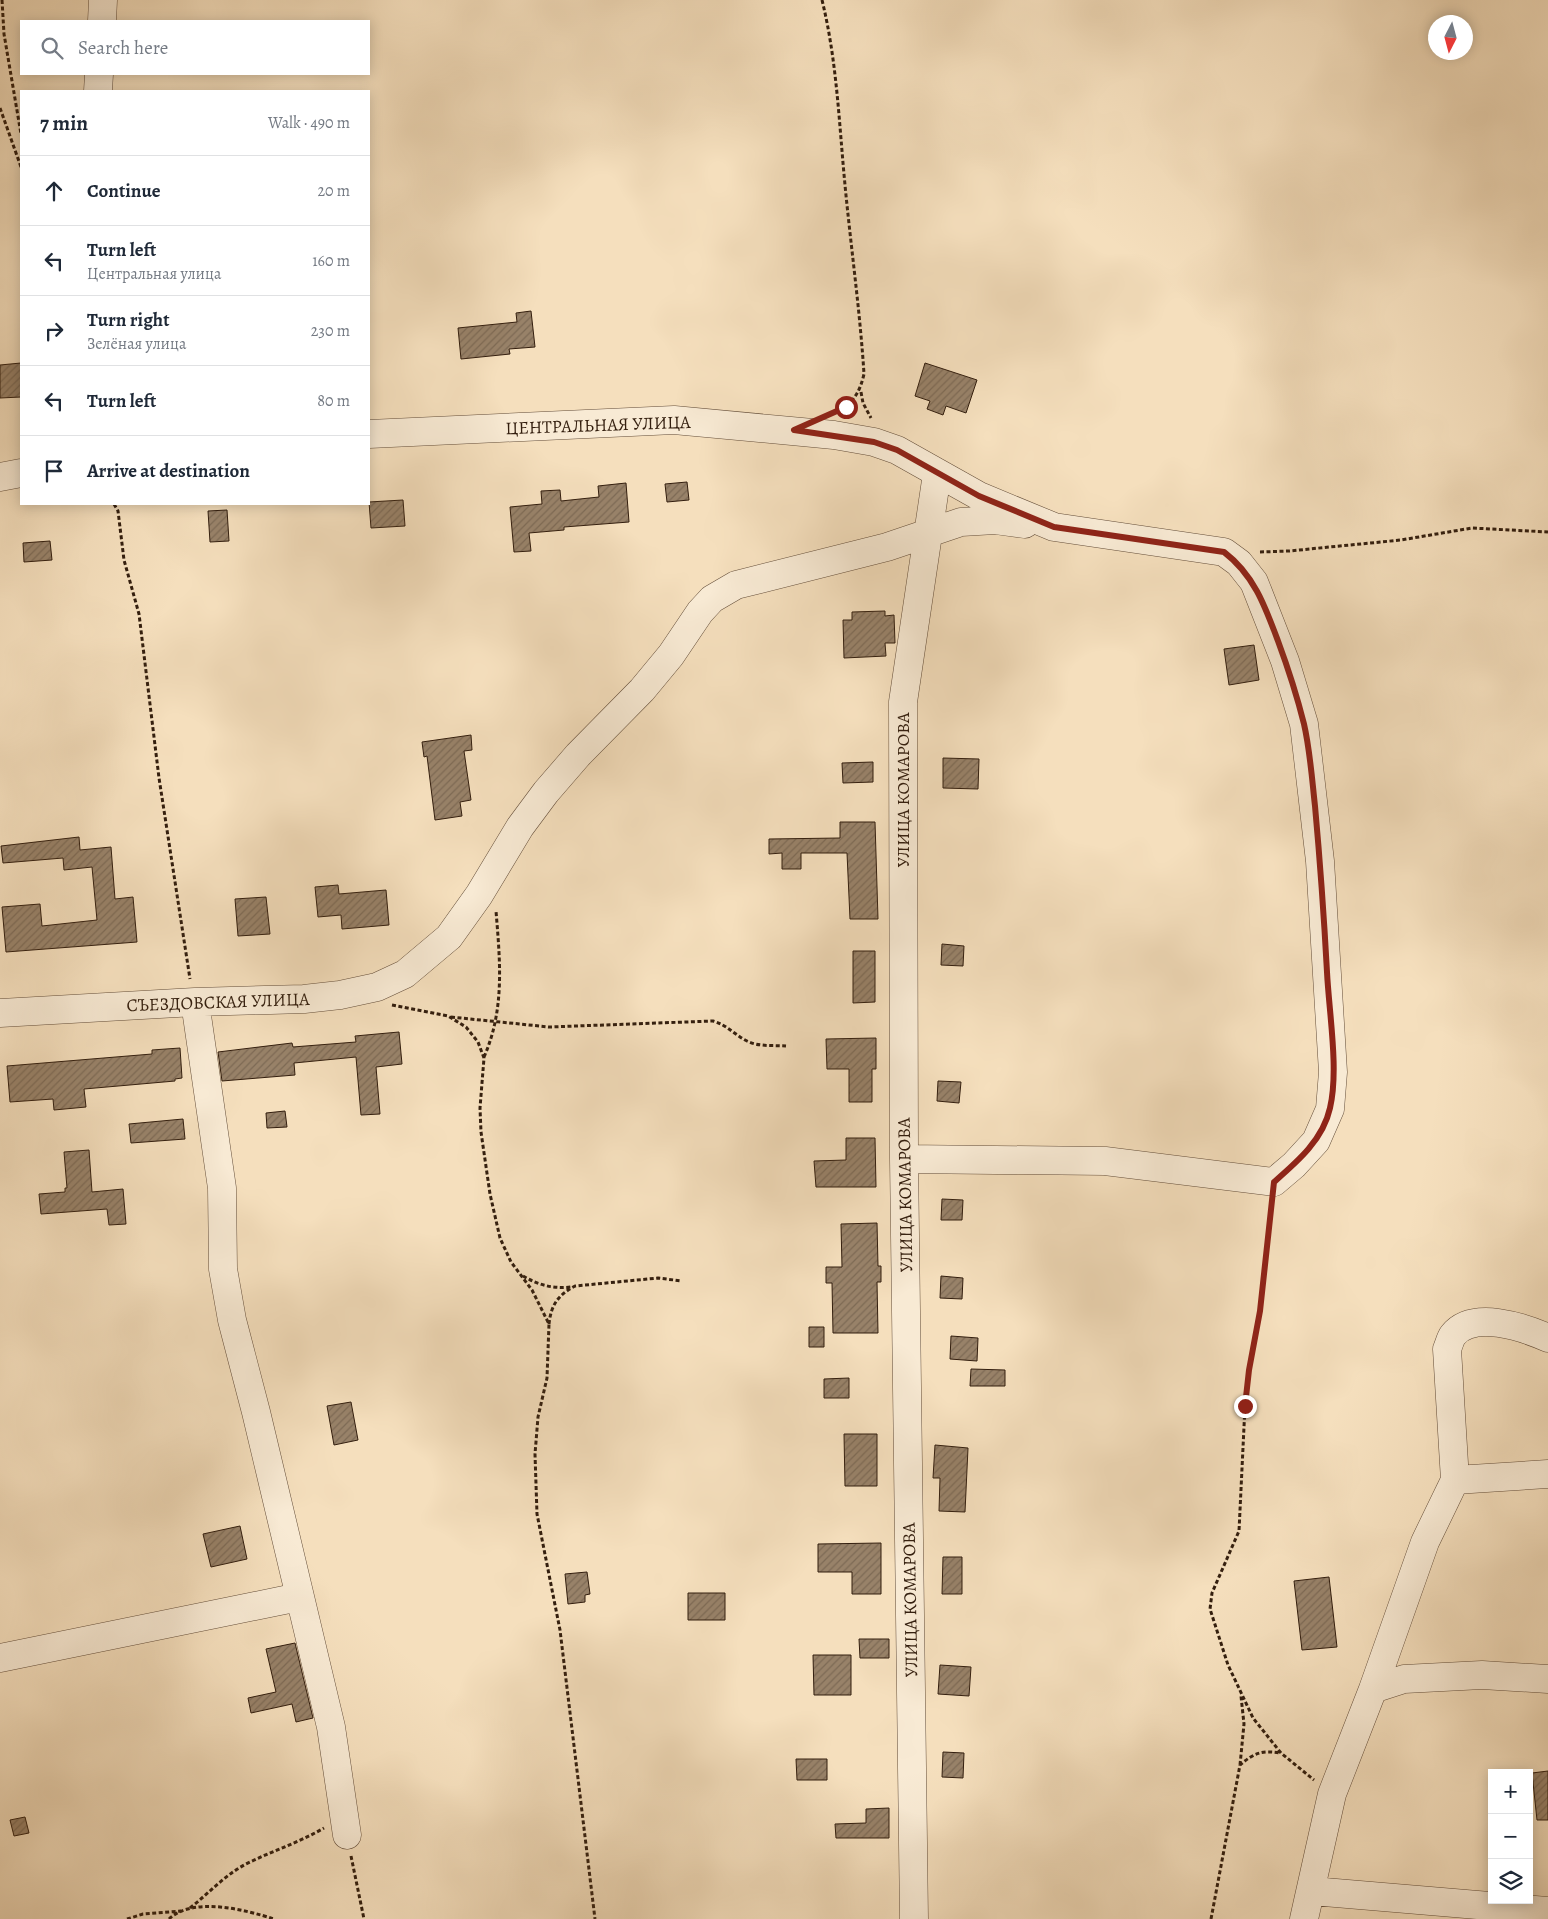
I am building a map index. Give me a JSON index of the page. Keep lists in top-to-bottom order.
{
  "streets": {
    "street": ["ЦЕНТРАЛЬНАЯ УЛИЦА", "УЛИЦА КОМАРОВА", "СЪЕЗДОВСКАЯ УЛИЦА"]
  },
  "crossings": [
    ["ЦЕНТРАЛЬНАЯ УЛИЦА", "УЛИЦА КОМАРОВА"],
    ["ЦЕНТРАЛЬНАЯ УЛИЦА", "СЪЕЗДОВСКАЯ УЛИЦА"],
    ["УЛИЦА КОМАРОВА", "СЪЕЗДОВСКАЯ УЛИЦА"]
  ],
  "north": "bottom",
  "page": {
    "search": "Search here",
    "heading": ["7 min", "Walk · 490 m"],
    "list": [
      ["Continue", "20 m"],
      ["Turn left", "Центральная улица", "160 m"],
      ["Turn right", "Зелёная улица", "230 m"],
      ["Turn left", "80 m"],
      "Arrive at destination"
    ],
    "map_buttons": ["+", "−"]
  }
}
